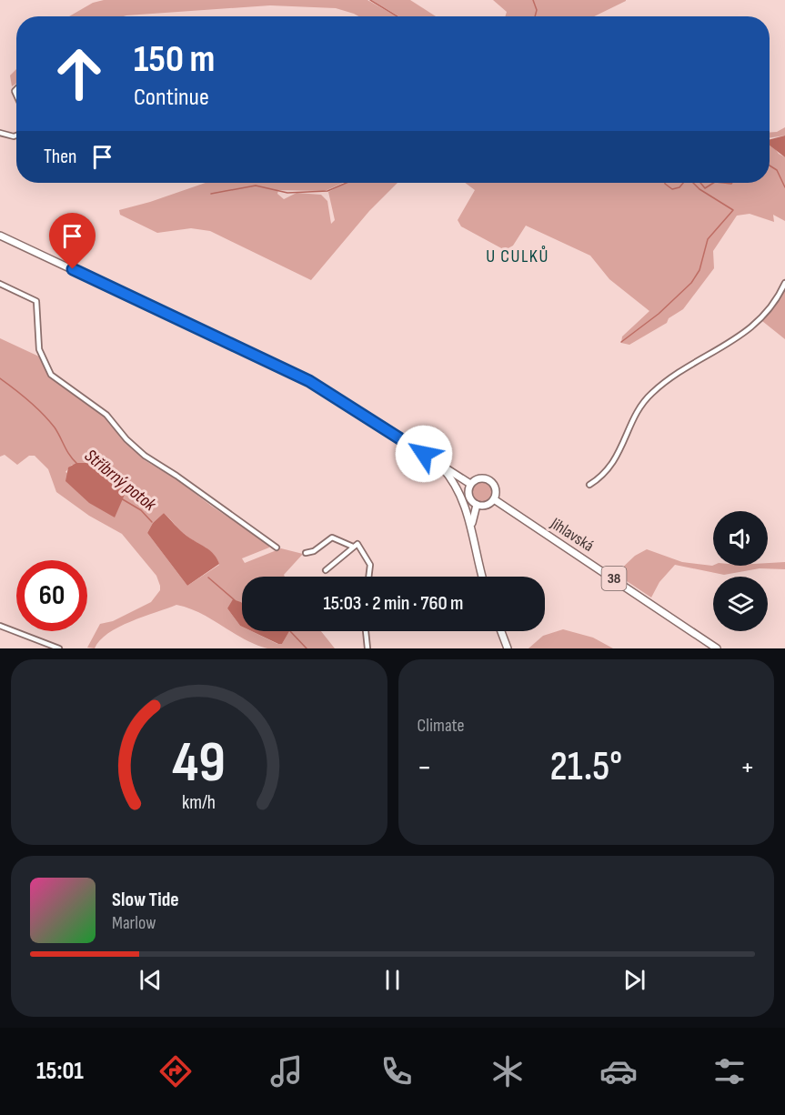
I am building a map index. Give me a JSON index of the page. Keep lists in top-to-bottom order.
{
  "streets": {
    "main road": ["Jihlavská", "38"]
  },
  "crossings": [
    ["Jihlavská", "38"]
  ],
  "districts": ["U CULKŮ"],
  "water": ["Stříbrný potok"],
  "page": {
    "turn": ["150 m", "Continue"],
    "then": "Then",
    "limit": "60",
    "trip": "15:03 · 2 min · 760 m",
    "tile": "Climate",
    "heat": ["−", "21.5°", "+"],
    "song": ["Slow Tide", "Marlow"],
    "tabs": "15:01",
    "gauge": ["49", "km/h"]
  }
}
